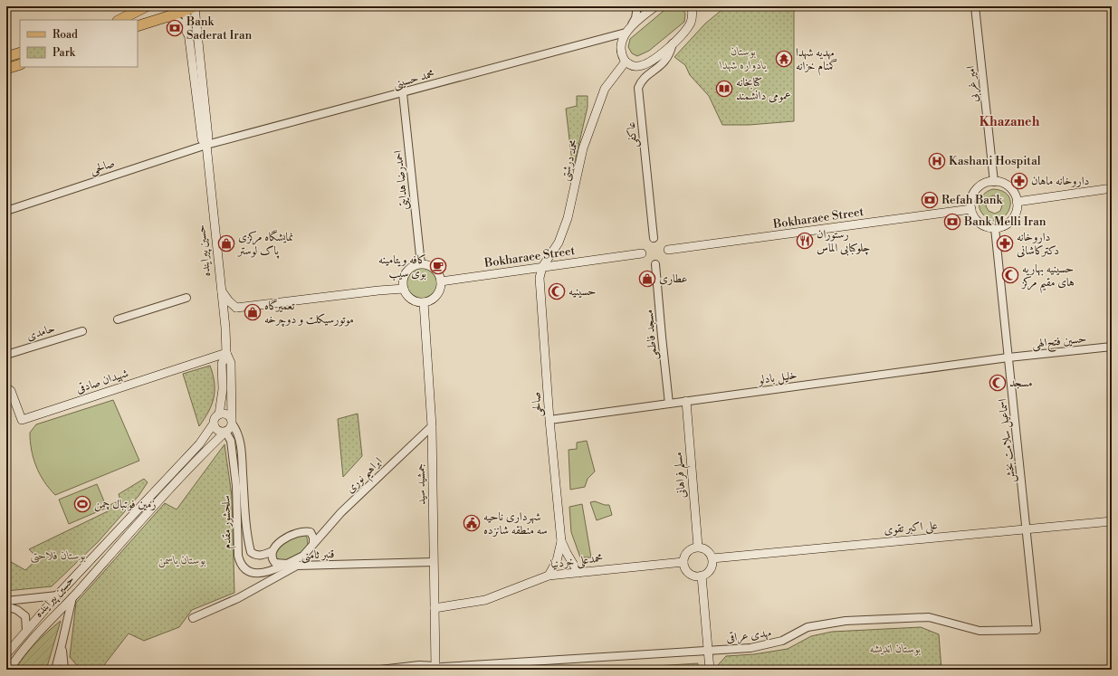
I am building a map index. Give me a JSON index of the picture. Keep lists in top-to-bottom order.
{
  "streets": {
    "main road": [
      "محمد درشتی",
      "صالحی",
      "Bokharaee Street",
      "حسین پیراینده",
      "شهیدان صادقی",
      "مسلم فراهانی",
      "جمشید سید",
      "علی اکبر تقوی",
      "محمدعلی خردنیا"
    ],
    "street": [
      "محمد حسینی",
      "امیر غربی",
      "عاکفی",
      "احمدرضا هدایتی",
      "حامدی",
      "مسجد فاطمی",
      "حسین فتح‌الهی",
      "خلیل بادلو",
      "اسماعیل سلامت بخش",
      "ابراهیم نوری",
      "سلحشور مقدم",
      "قنبر ثامنی",
      "مهدی عراقی"
    ]
  },
  "crossings": [
    ["محمد حسینی", "صالحی"],
    ["محمد حسینی", "احمدرضا هدایتی"],
    ["محمد حسینی", "حسین پیراینده"],
    ["امیر غربی", "Bokharaee Street"],
    ["امیر غربی", "اسماعیل سلامت بخش"],
    ["محمد درشتی", "صالحی"],
    ["محمد درشتی", "Bokharaee Street"],
    ["صالحی", "Bokharaee Street"],
    ["صالحی", "حسین پیراینده"],
    ["صالحی", "خلیل بادلو"],
    ["صالحی", "محمدعلی خردنیا"],
    ["احمدرضا هدایتی", "Bokharaee Street"],
    ["احمدرضا هدایتی", "جمشید سید"],
    ["Bokharaee Street", "اسماعیل سلامت بخش"],
    ["Bokharaee Street", "جمشید سید"],
    ["حسین پیراینده", "شهیدان صادقی"],
    ["حسین پیراینده", "سلحشور مقدم"],
    ["مسجد فاطمی", "خلیل بادلو"],
    ["حسین فتح‌الهی", "خلیل بادلو"],
    ["حسین فتح‌الهی", "اسماعیل سلامت بخش"],
    ["خلیل بادلو", "اسماعیل سلامت بخش"],
    ["خلیل بادلو", "مسلم فراهانی"],
    ["اسماعیل سلامت بخش", "علی اکبر تقوی"],
    ["اسماعیل سلامت بخش", "مهدی عراقی"],
    ["ابراهیم نوری", "جمشید سید"],
    ["ابراهیم نوری", "سلحشور مقدم"],
    ["مسلم فراهانی", "علی اکبر تقوی"],
    ["مسلم فراهانی", "محمدعلی خردنیا"],
    ["جمشید سید", "قنبر ثامنی"],
    ["جمشید سید", "محمدعلی خردنیا"],
    ["جمشید سید", "مهدی عراقی"],
    ["علی اکبر تقوی", "محمدعلی خردنیا"]
  ],
  "districts": ["Khazaneh"],
  "parks": [
    "بوستان یادواره شهدا",
    "بوستان فلاحتی",
    "بوستان یاسمن",
    "بوستان اندیشه"
  ],
  "places": {
    "bank": ["Bank Saderat Iran", "Refah Bank", "Bank Melli Iran"],
    "temple": ["مهدیه شهدا گمنام خزانه"],
    "library": ["کتابخانه عمومی دانشمند"],
    "hospital": ["Kashani Hospital"],
    "pharmacy": ["داروخانه ماهان", "داروخانه دکترکاشانی"],
    "restaurant": ["رستوران چلوکبابی الماس"],
    "shop": ["نمایشگاه مرکزی پاک لوستر", "عطاری", "تعمیرگاه موتورسیکلت و دوچرخه"],
    "cafe": ["کافه ویتامینه بوی سیب"],
    "mosque": ["حسینیه بهاریه های مقیم مرکز", "حسینیه", "مسجد"],
    "sports": ["زمین فوتبال چمن"],
    "public building": ["شهرداری ناحیه سه منطقه شانزده"]
  },
  "legend": ["Road", "Park"]
}
